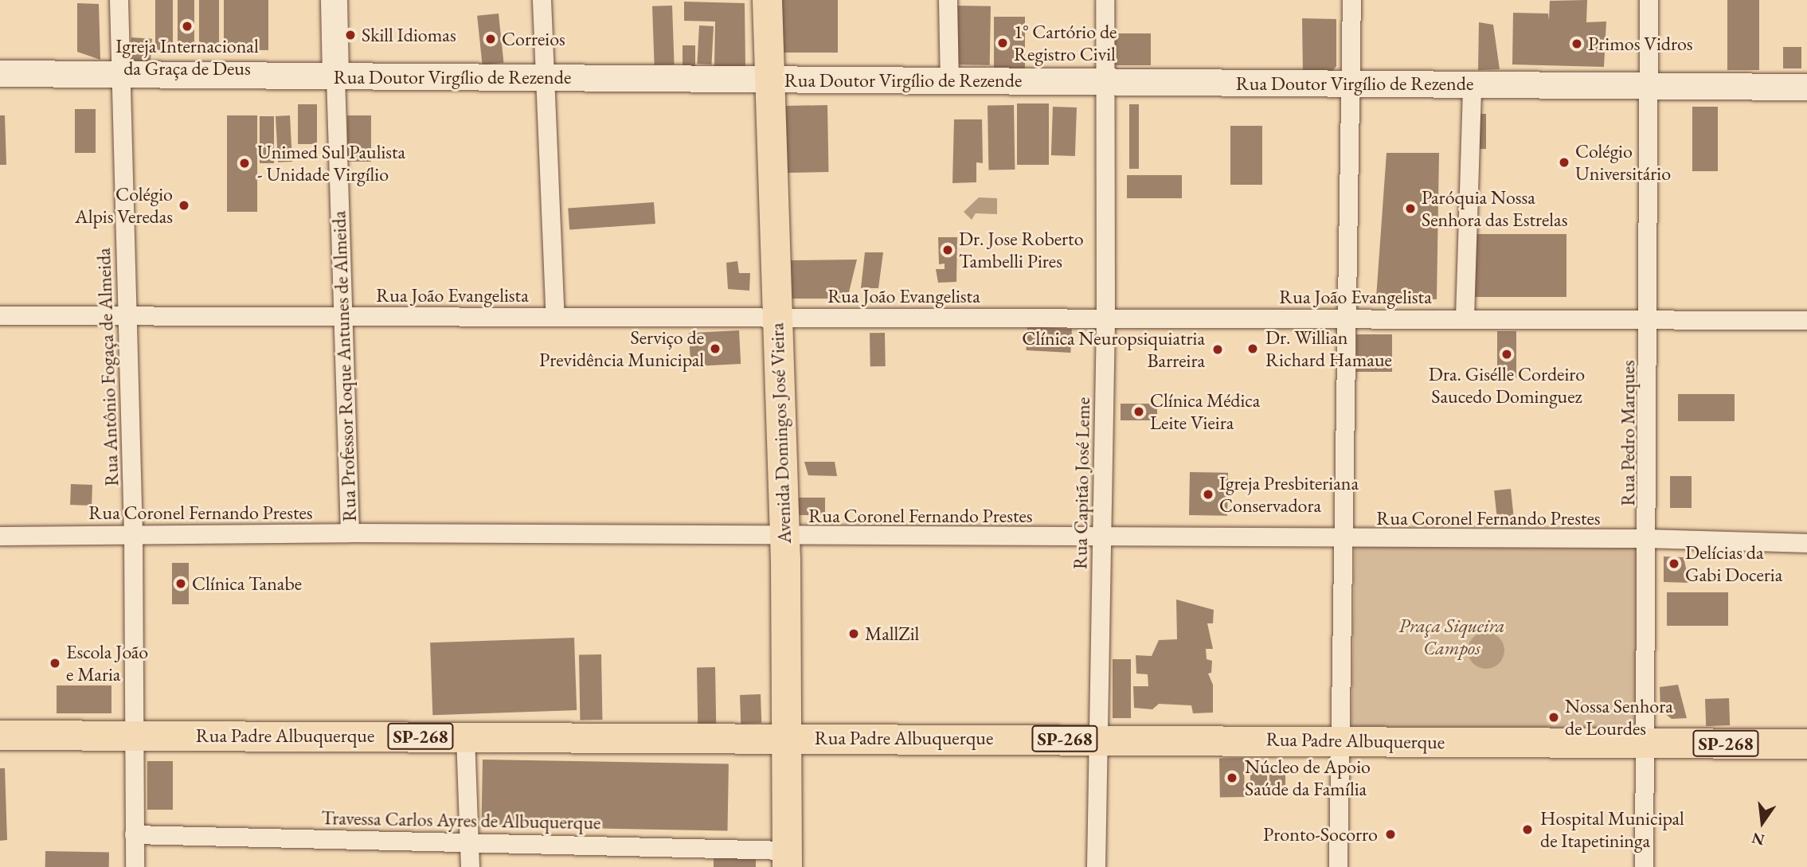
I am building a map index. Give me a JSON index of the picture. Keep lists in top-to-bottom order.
{
  "streets": {
    "main road": [
      "Rua Doutor Virgílio de Rezende",
      "Rua Professor Roque Antunes de Almeida",
      "Avenida Domingos José Vieira",
      "Rua Padre Albuquerque",
      "SP-268"
    ],
    "street": [
      "Rua João Evangelista",
      "Rua Antônio Fogaça de Almeida",
      "Rua Pedro Marques",
      "Rua Capitão José Leme",
      "Rua Coronel Fernando Prestes",
      "Travessa Carlos Ayres de Albuquerque"
    ]
  },
  "crossings": [
    ["Rua Doutor Virgílio de Rezende", "Rua Professor Roque Antunes de Almeida"],
    ["Rua Doutor Virgílio de Rezende", "Rua Antônio Fogaça de Almeida"],
    ["Rua Doutor Virgílio de Rezende", "Avenida Domingos José Vieira"],
    ["Rua Doutor Virgílio de Rezende", "Rua Pedro Marques"],
    ["Rua Doutor Virgílio de Rezende", "Rua Capitão José Leme"],
    ["Rua João Evangelista", "Rua Professor Roque Antunes de Almeida"],
    ["Rua João Evangelista", "Rua Antônio Fogaça de Almeida"],
    ["Rua João Evangelista", "Avenida Domingos José Vieira"],
    ["Rua João Evangelista", "Rua Pedro Marques"],
    ["Rua João Evangelista", "Rua Capitão José Leme"],
    ["Rua Professor Roque Antunes de Almeida", "Rua Coronel Fernando Prestes"],
    ["Rua Antônio Fogaça de Almeida", "Rua Coronel Fernando Prestes"],
    ["Rua Antônio Fogaça de Almeida", "Rua Padre Albuquerque"],
    ["Rua Antônio Fogaça de Almeida", "Travessa Carlos Ayres de Albuquerque"],
    ["Avenida Domingos José Vieira", "Rua Coronel Fernando Prestes"],
    ["Avenida Domingos José Vieira", "Rua Padre Albuquerque"],
    ["Avenida Domingos José Vieira", "Travessa Carlos Ayres de Albuquerque"],
    ["Rua Pedro Marques", "Rua Coronel Fernando Prestes"],
    ["Rua Pedro Marques", "Rua Padre Albuquerque"],
    ["Rua Capitão José Leme", "Rua Coronel Fernando Prestes"],
    ["Rua Capitão José Leme", "Rua Padre Albuquerque"]
  ],
  "parks": ["Praça Siqueira Campos"],
  "places": [
    "Igreja Internacional da Graça de Deus",
    "Skill Idiomas",
    "Correios",
    "1° Cartório de Registro Civil",
    "Primos Vidros",
    "Colégio Universitário",
    "Unimed Sul Paulista - Unidade Virgílio",
    "Colégio Alpis Veredas",
    "Paróquia Nossa Senhora das Estrelas",
    "Dr. Jose Roberto Tambelli Pires",
    "Serviço de Previdência Municipal",
    "Dr. Willian Richard Hamaue",
    "Clínica Neuropsiquiatria Barreira",
    "Dra. Gisélle Cordeiro Saucedo Dominguez",
    "Clínica Médica Leite Vieira",
    "Igreja Presbiteriana Conservadora",
    "Delícias da Gabi Doceria",
    "Clínica Tanabe",
    "MallZil",
    "Escola João e Maria",
    "Nossa Senhora de Lourdes",
    "Núcleo de Apoio Saúde da Família",
    "Hospital Municipal de Itapetininga",
    "Pronto-Socorro"
  ],
  "north": "bottom"
}
